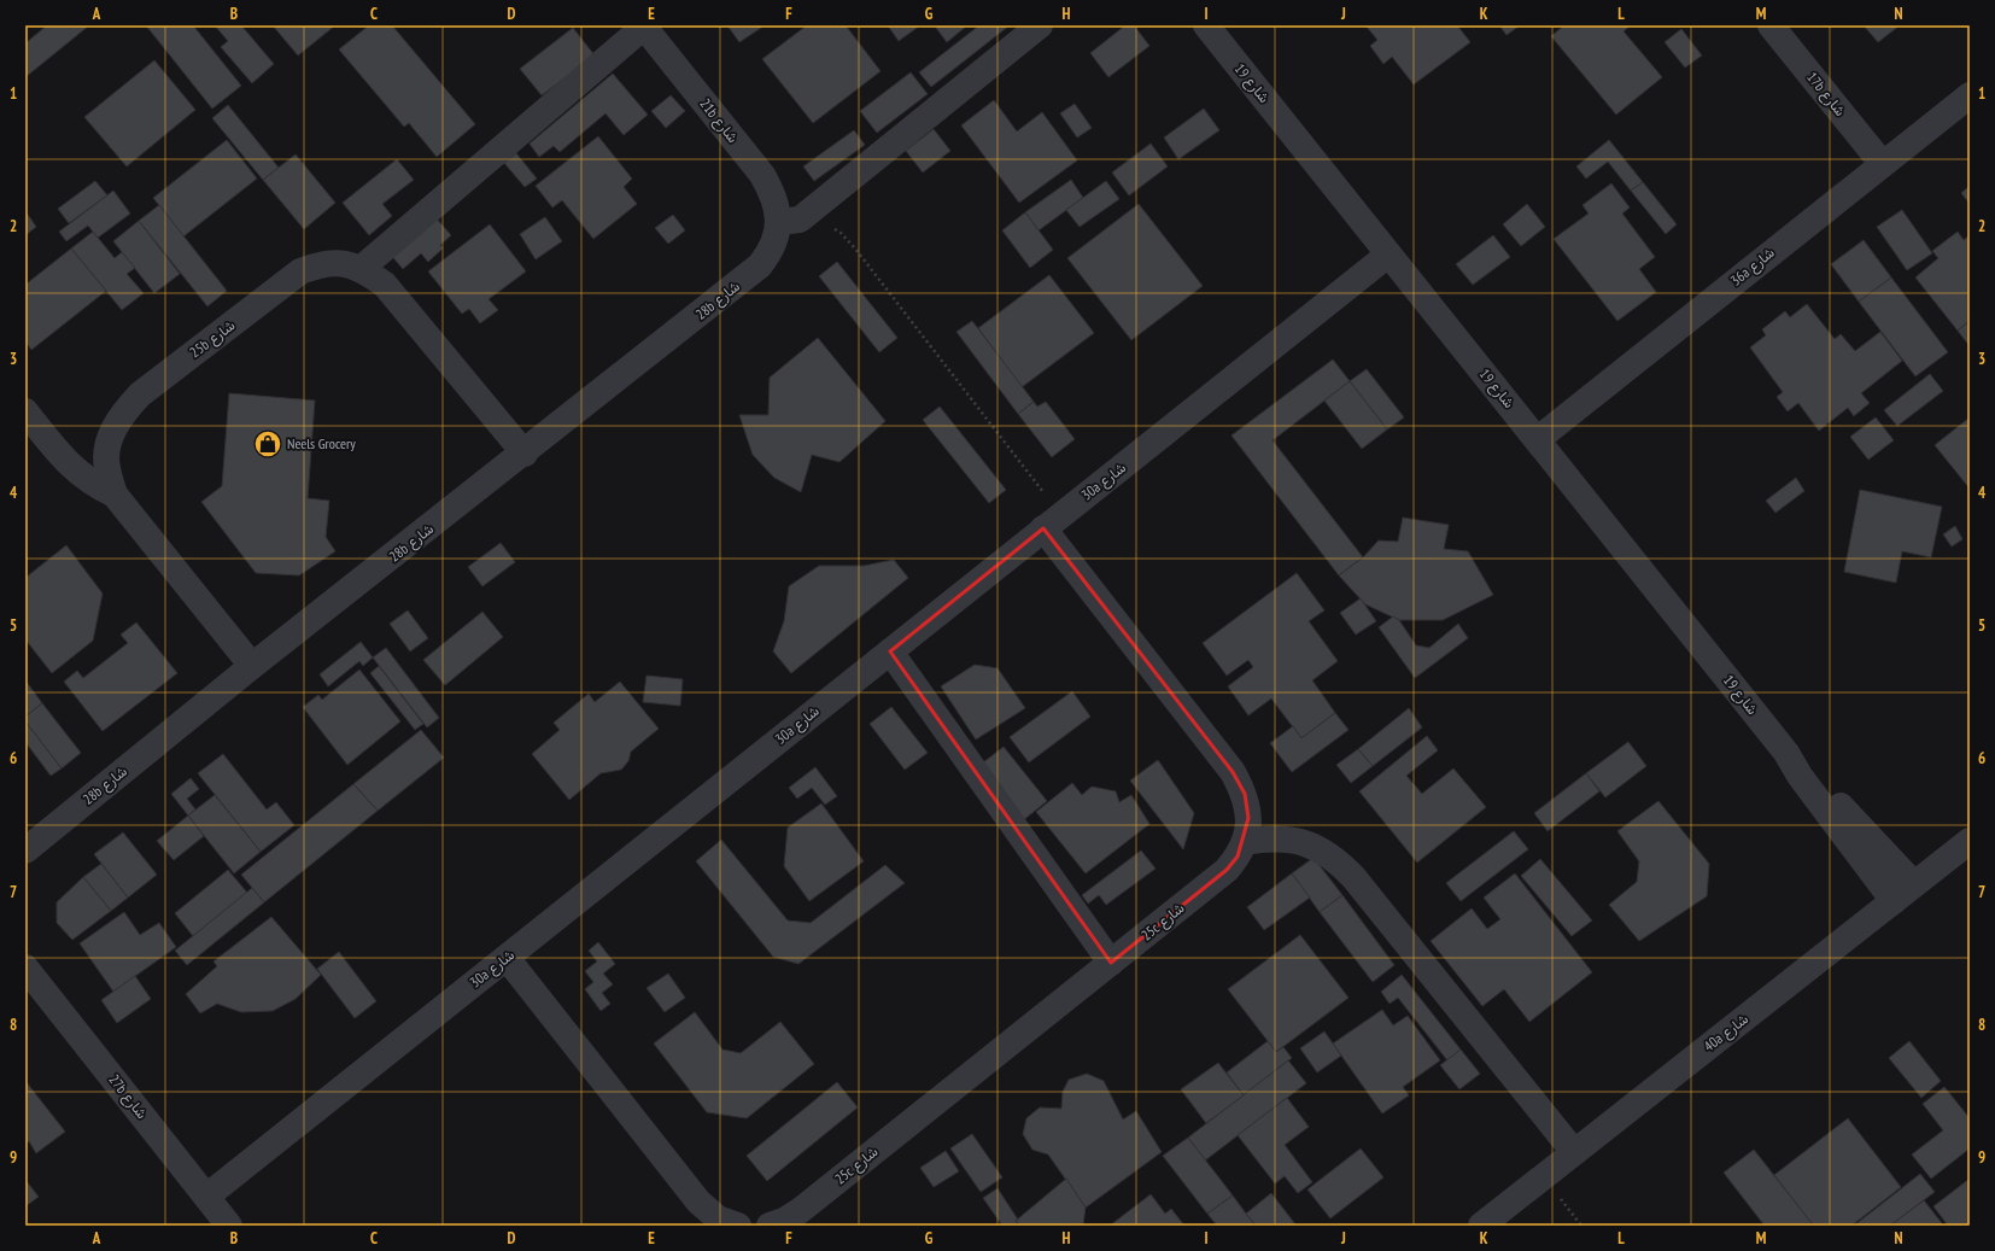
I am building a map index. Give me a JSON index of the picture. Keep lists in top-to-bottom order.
{
  "streets": {
    "street": [
      "شارع 19",
      "17b شارع",
      "21b شارع",
      "36a شارع",
      "28b شارع",
      "25b شارع",
      "30a شارع",
      "25c شارع",
      "40a شارع",
      "27b شارع"
    ]
  },
  "crossings": [
    ["شارع 19", "36a شارع"],
    ["شارع 19", "30a شارع"],
    ["شارع 19", "40a شارع"],
    ["17b شارع", "36a شارع"],
    ["21b شارع", "28b شارع"],
    ["28b شارع", "25b شارع"],
    ["30a شارع", "25c شارع"],
    ["30a شارع", "27b شارع"]
  ],
  "places": {
    "shop": ["Neels Grocery"]
  },
  "grid": {
    "columns": [
      "A",
      "B",
      "C",
      "D",
      "E",
      "F",
      "G",
      "H",
      "I",
      "J",
      "K",
      "L",
      "M",
      "N"
    ],
    "rows": [
      "1",
      "2",
      "3",
      "4",
      "5",
      "6",
      "7",
      "8",
      "9"
    ]
  }
}
